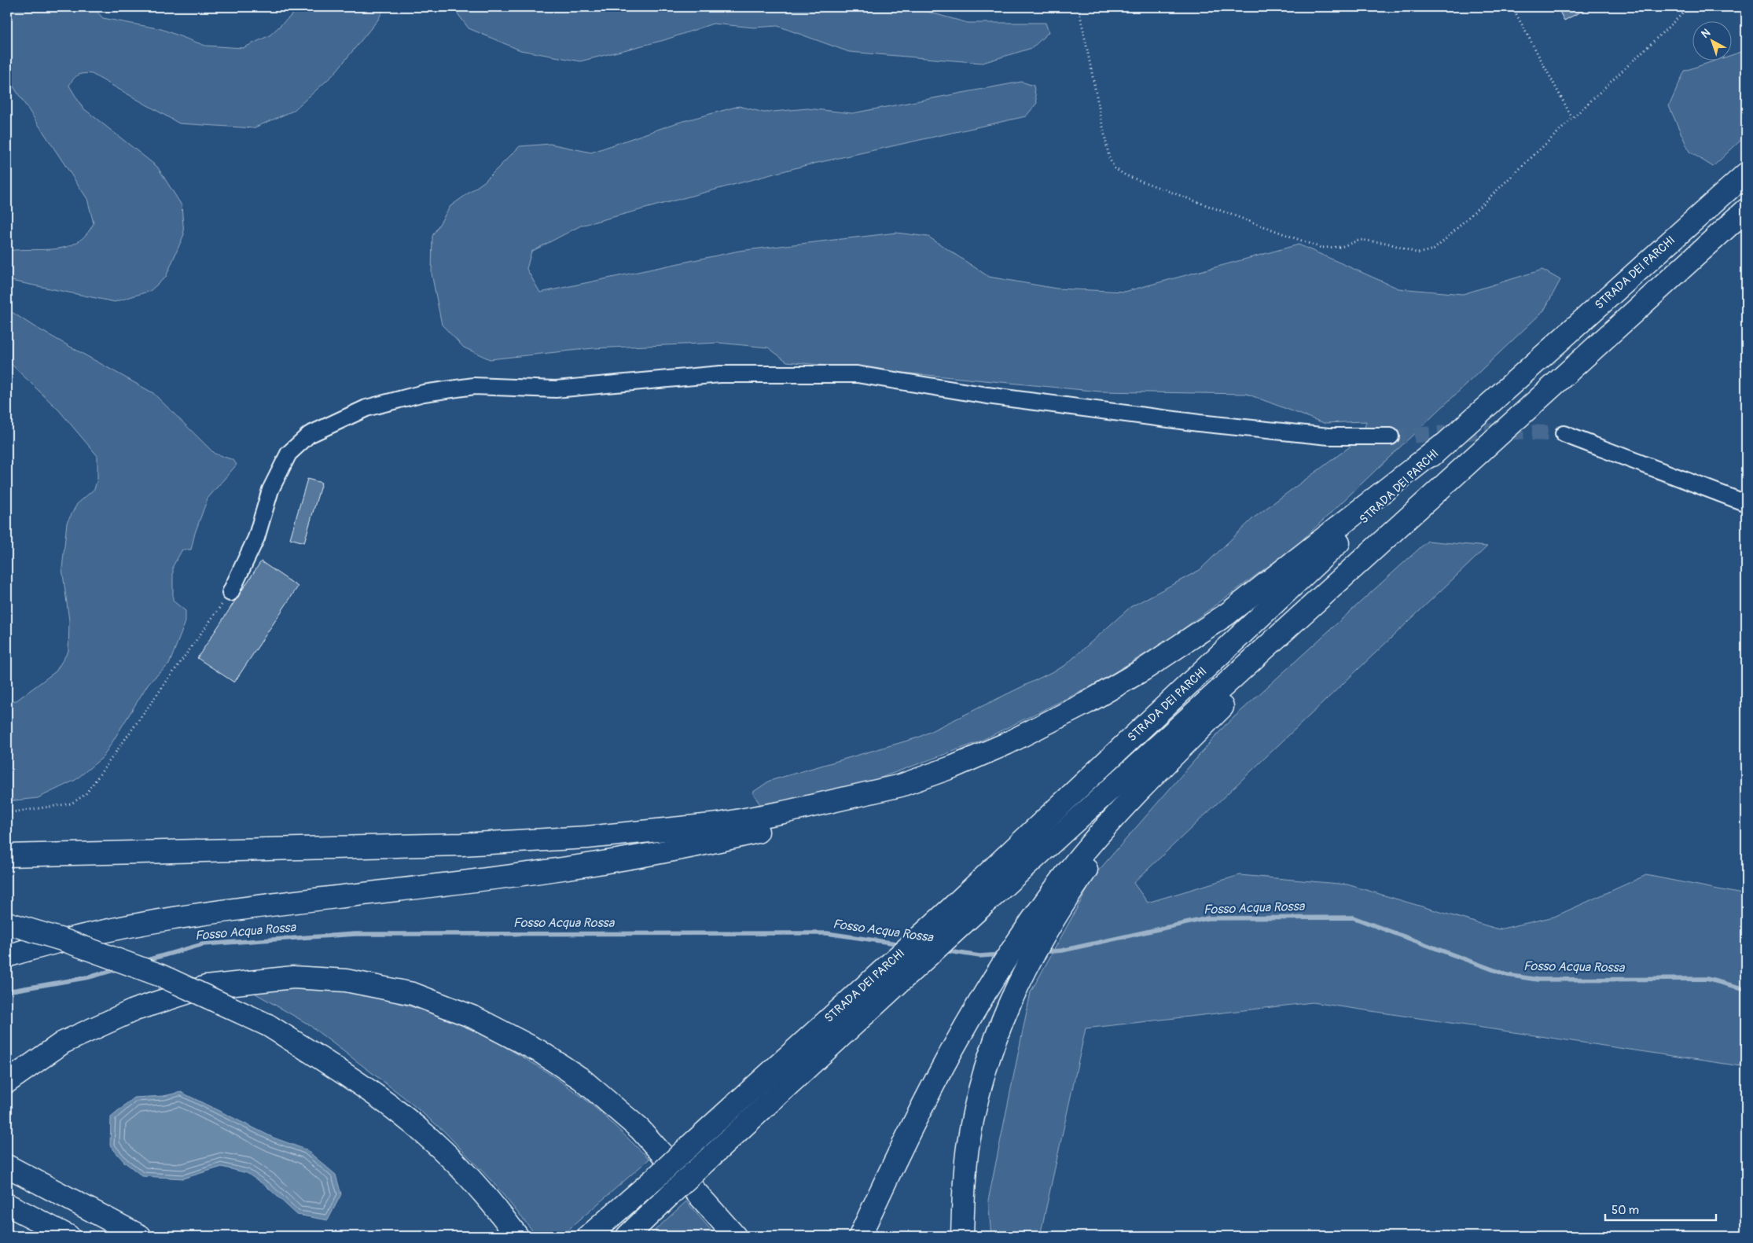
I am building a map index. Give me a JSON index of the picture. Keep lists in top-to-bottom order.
{
  "streets": {
    "highway": ["STRADA DEI PARCHI"]
  },
  "water": ["Fosso Acqua Rossa"],
  "scale_bar": "50 m",
  "north": "top left"
}
